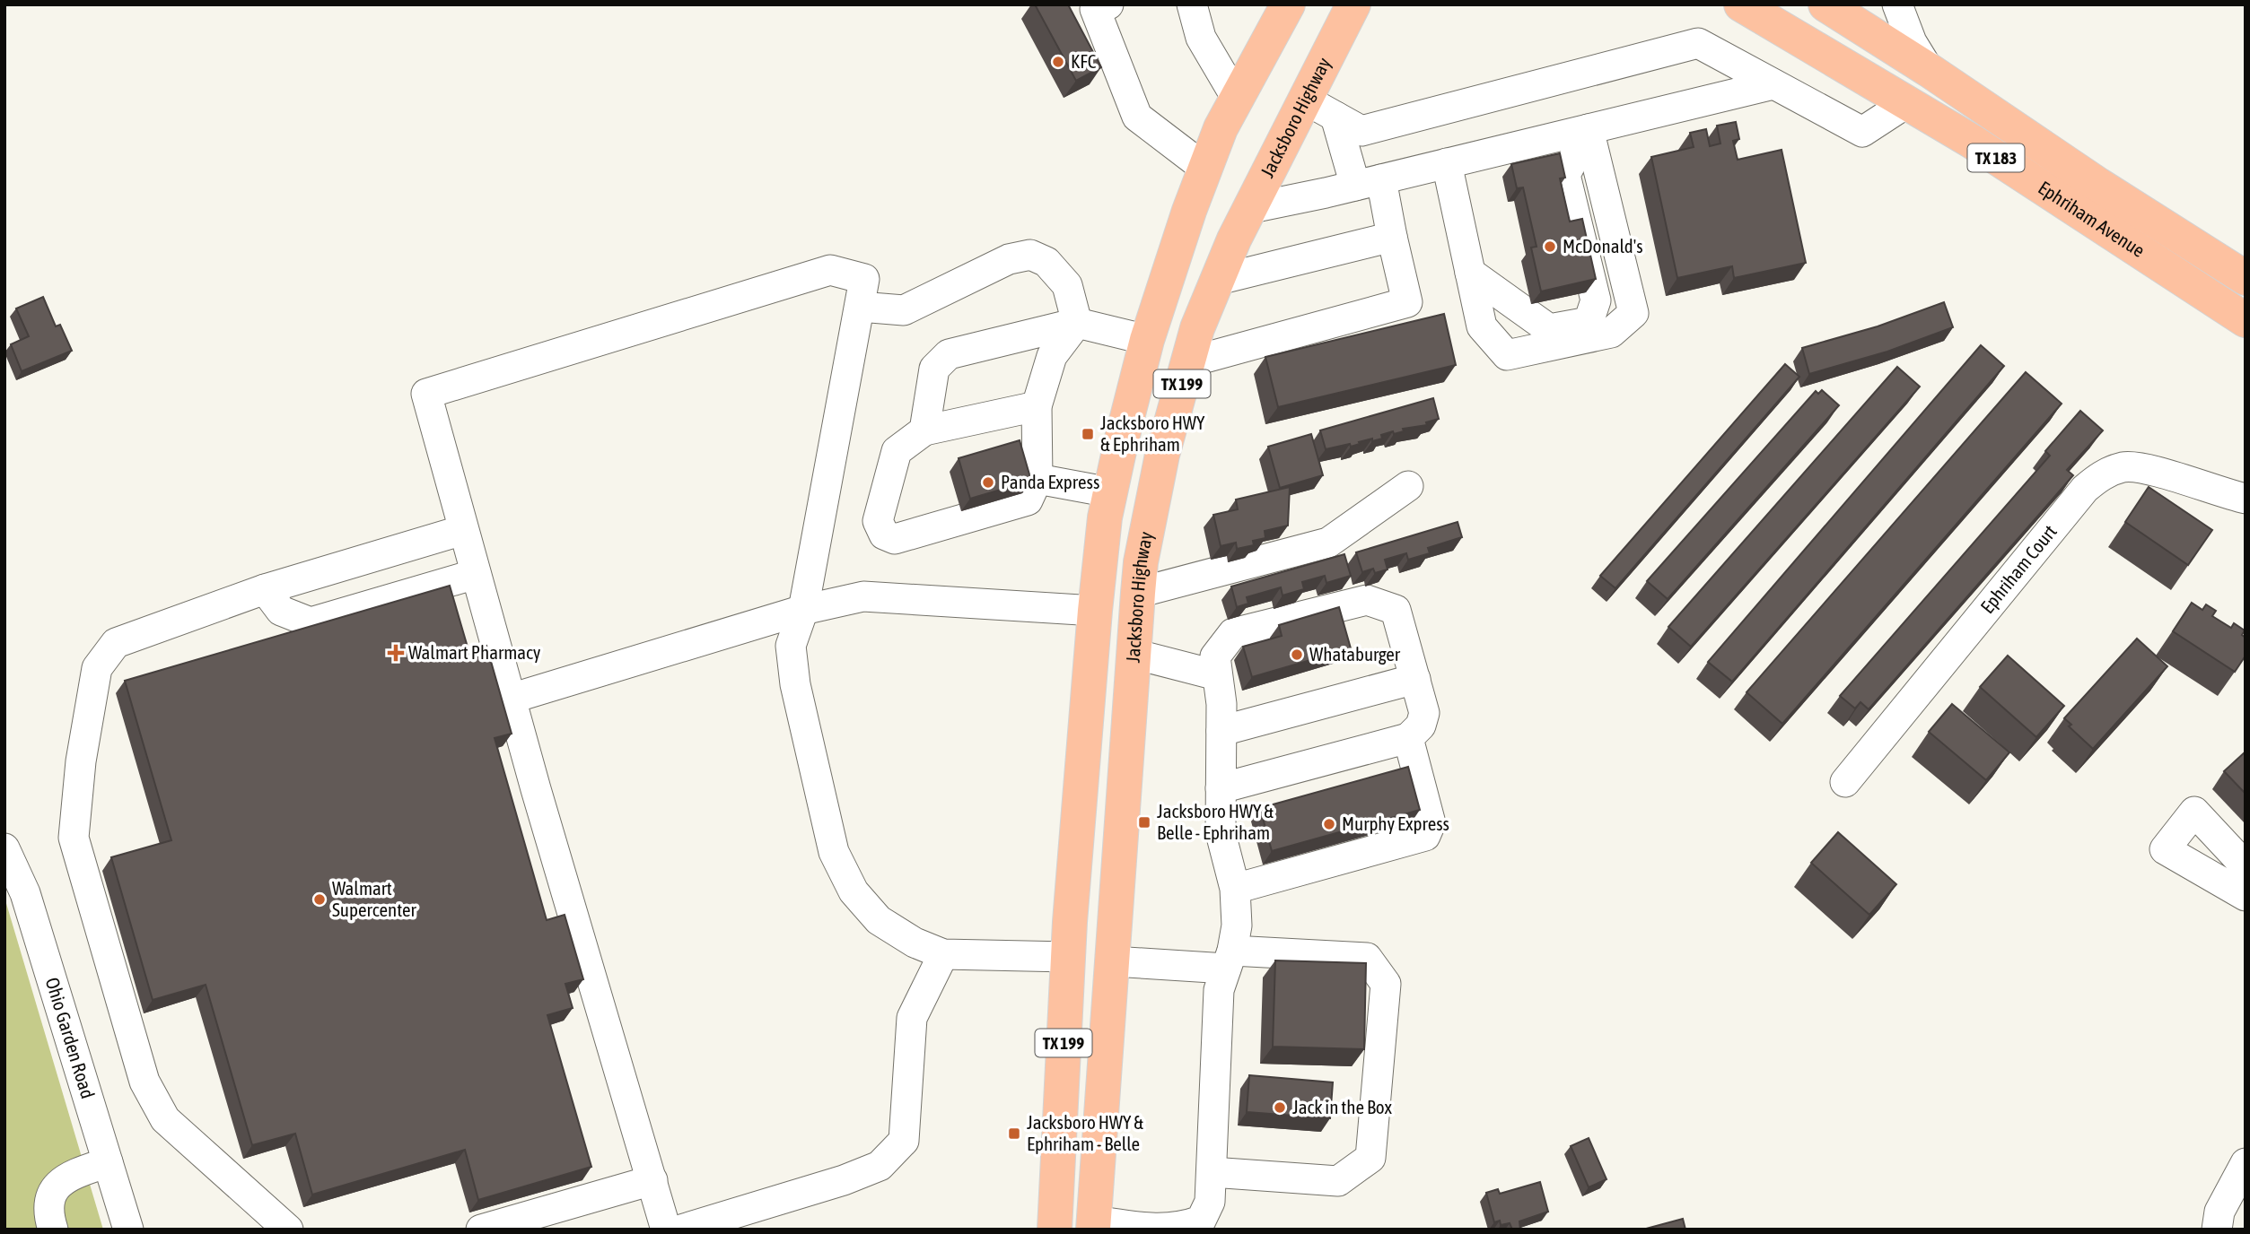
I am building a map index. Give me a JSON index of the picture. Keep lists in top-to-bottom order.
{
  "streets": {
    "main road": [
      "Jacksboro Highway",
      "TX 183",
      "Ephriham Avenue",
      "TX 199"
    ],
    "street": ["Ephriham Court", "Ohio Garden Road"]
  },
  "places": {
    "other": [
      "KFC",
      "McDonald's",
      "Panda Express",
      "Whataburger",
      "Murphy Express",
      "Walmart Supercenter",
      "Jack in the Box"
    ],
    "transit": ["Jacksboro HWY & Ephriham", "Jacksboro HWY & Belle - Ephriham", "Jacksboro HWY & Ephriham - Belle"],
    "health": ["Walmart Pharmacy"]
  }
}
